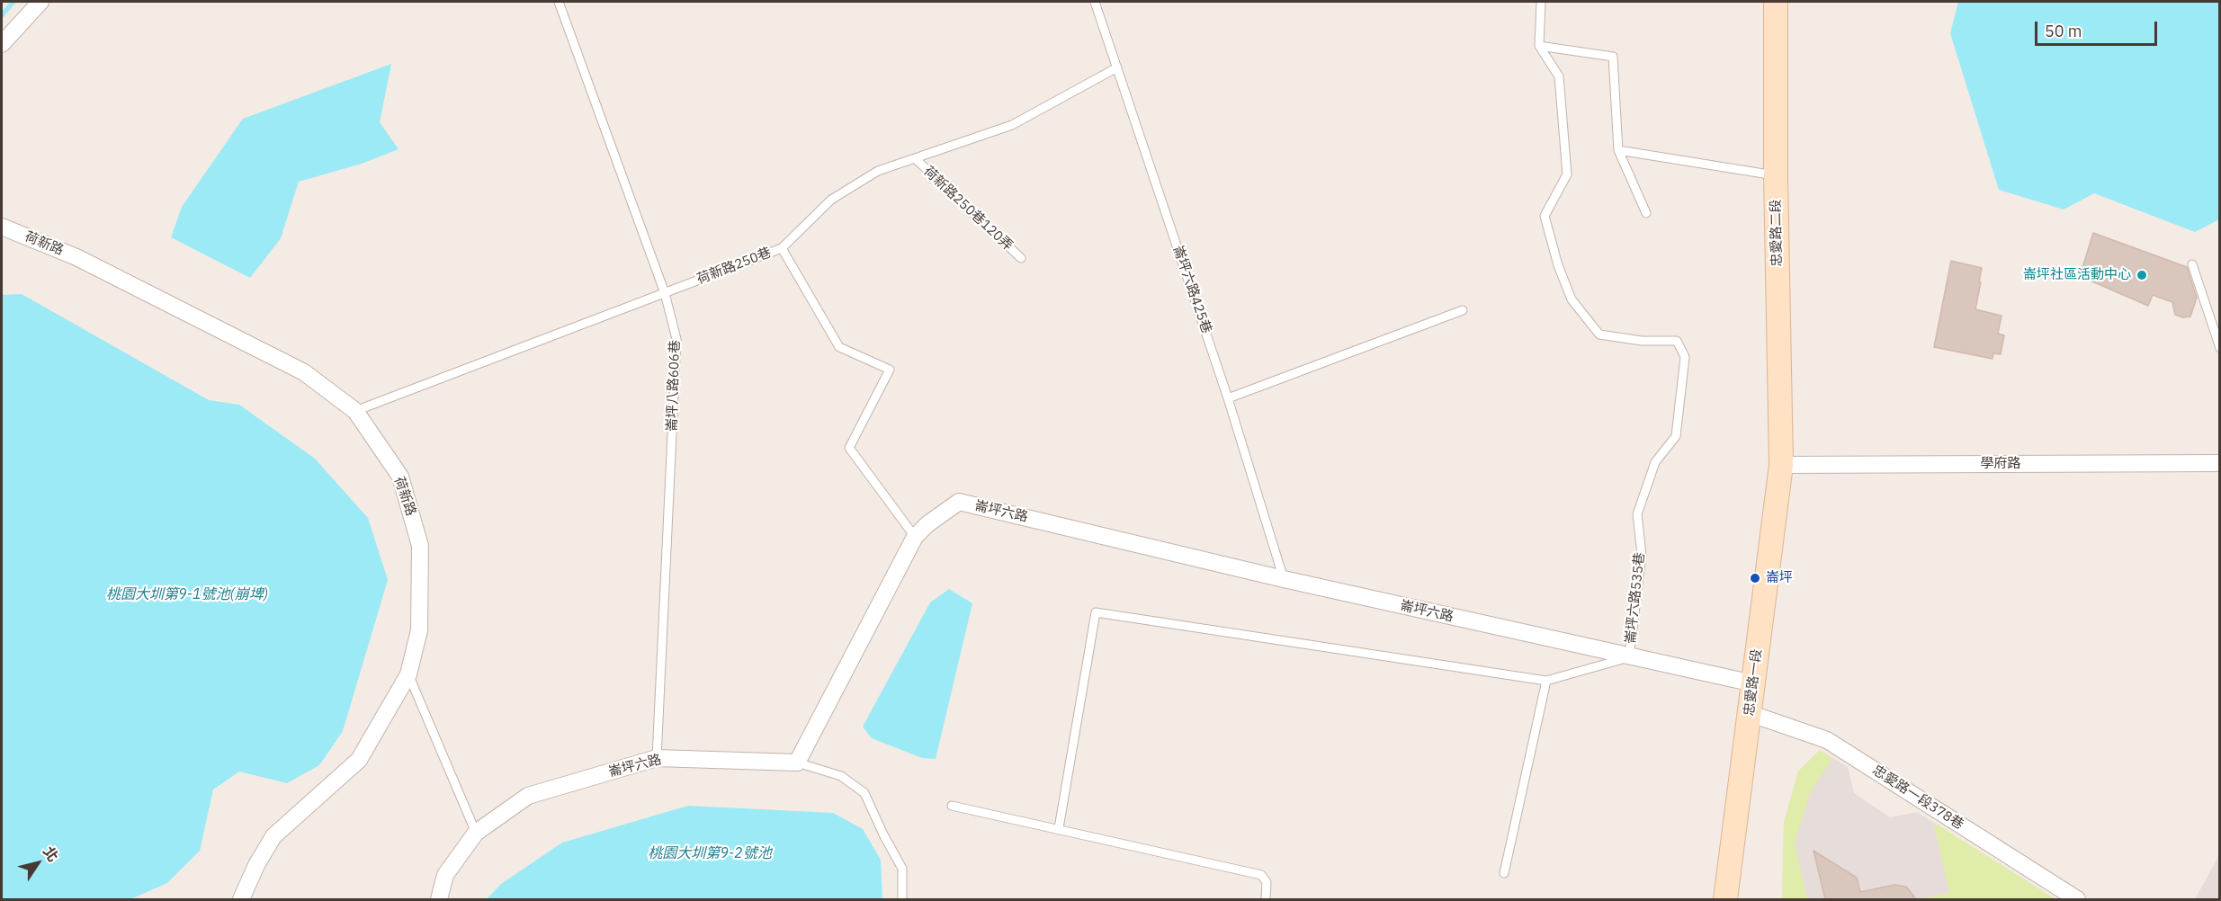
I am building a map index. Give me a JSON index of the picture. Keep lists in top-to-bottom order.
{
  "streets": {
    "main road": ["忠愛路二段", "忠愛路一段"],
    "street": [
      "荷新路",
      "學府路",
      "崙坪六路",
      "忠愛路一段378巷"
    ],
    "lane": [
      "荷新路250巷120弄",
      "荷新路250巷",
      "崙坪六路425巷",
      "崙坪八路606巷",
      "崙坪六路535巷"
    ]
  },
  "crossings": [
    ["荷新路250巷120弄", "荷新路250巷"],
    ["忠愛路二段", "學府路"],
    ["忠愛路二段", "忠愛路一段"],
    ["荷新路", "荷新路250巷"],
    ["荷新路250巷", "崙坪六路425巷"],
    ["荷新路250巷", "崙坪八路606巷"],
    ["崙坪六路425巷", "崙坪六路"],
    ["崙坪八路606巷", "崙坪六路"],
    ["學府路", "忠愛路一段"],
    ["崙坪六路", "崙坪六路535巷"],
    ["崙坪六路", "忠愛路一段"],
    ["忠愛路一段", "忠愛路一段378巷"]
  ],
  "water": ["桃園大圳第9-1號池(崩埤)", "桃園大圳第9-2號池"],
  "places": ["崙坪社區活動中心", "崙坪"],
  "scale_bar": "50 m",
  "north": "top right"
}
